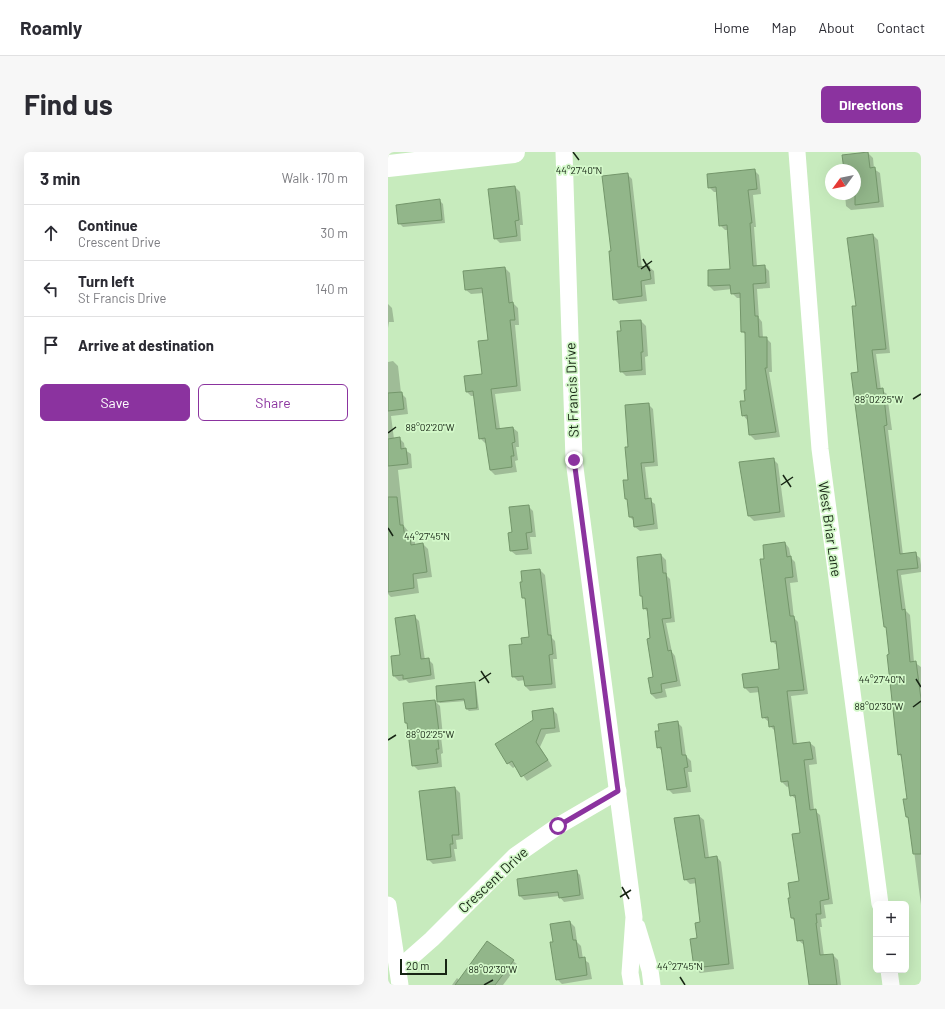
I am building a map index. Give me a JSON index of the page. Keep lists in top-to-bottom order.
{
  "streets": {
    "street": ["St Francis Drive", "West Briar Lane", "Crescent Drive"]
  },
  "crossings": [
    ["St Francis Drive", "Crescent Drive"]
  ],
  "scale_bar": "20 m",
  "north": "bottom left",
  "page": {
    "header": "Roamly",
    "nav": [
      "Home",
      "Map",
      "About",
      "Contact"
    ],
    "buttons": [
      "Directions",
      ["Save", "Share"]
    ],
    "title": "Find us",
    "heading": ["3 min", "Walk · 170 m"],
    "list": [
      ["Continue", "Crescent Drive", "30 m"],
      ["Turn left", "St Francis Drive", "140 m"],
      "Arrive at destination"
    ],
    "map_buttons": ["+", "−"],
    "scale": "20 m"
  },
  "coordinates": [
    "44°27'40\"N",
    "88°02'25\"W",
    "88°02'20\"W",
    "44°27'45\"N",
    "88°02'30\"W"
  ]
}
